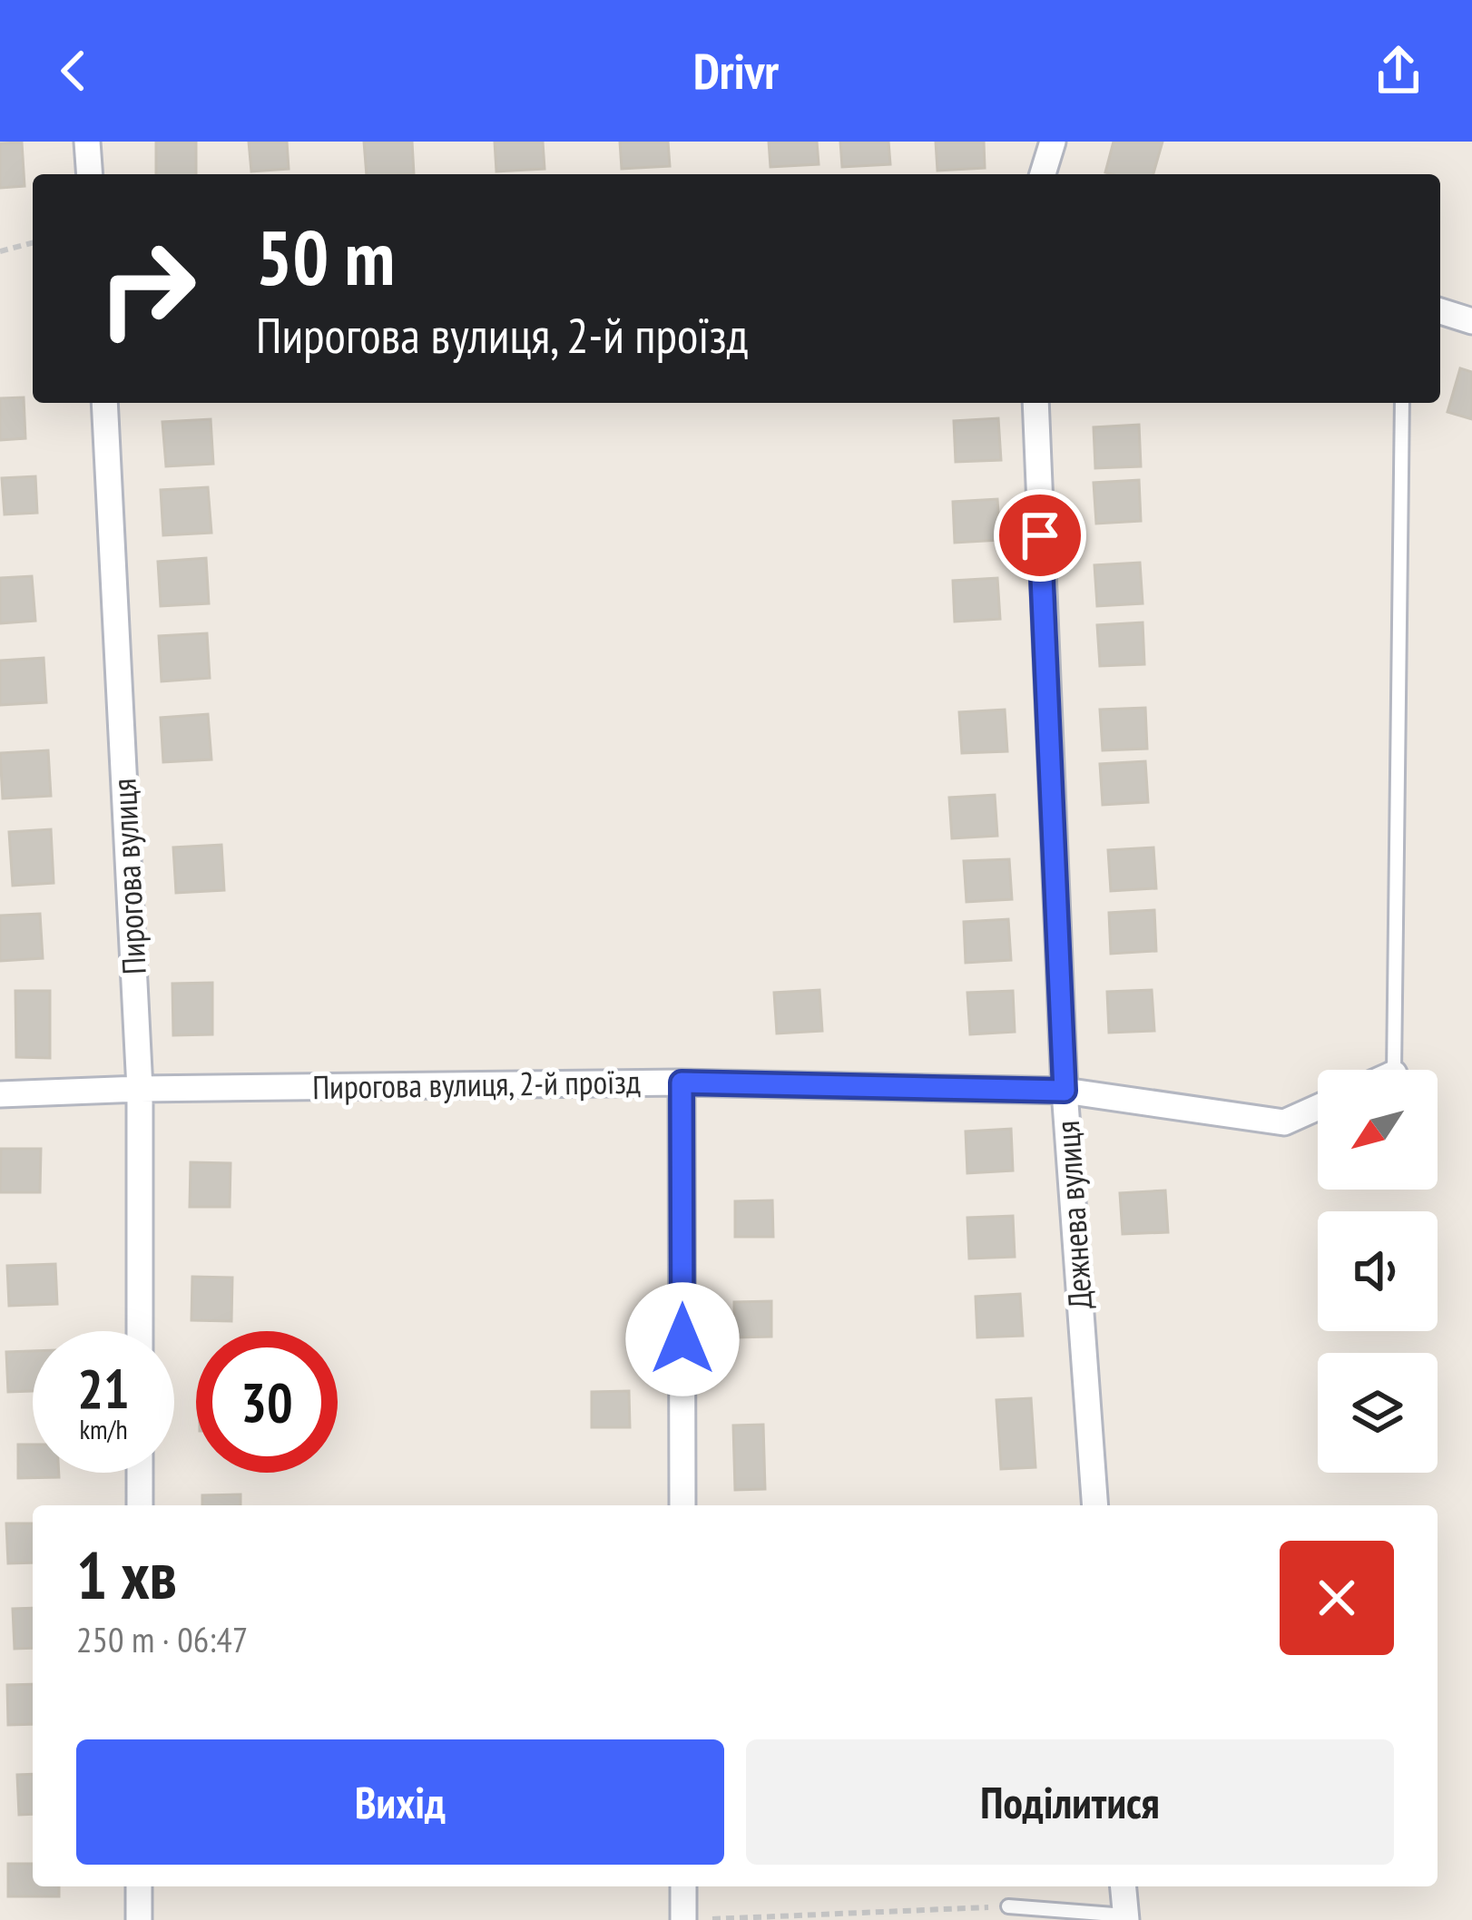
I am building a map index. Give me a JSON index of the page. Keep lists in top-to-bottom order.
{
  "streets": {
    "street": ["Пирогова вулиця", "Пирогова вулиця, 2-й проїзд", "Дежнева вулиця"]
  },
  "crossings": [
    ["Пирогова вулиця", "Пирогова вулиця, 2-й проїзд"],
    ["Пирогова вулиця, 2-й проїзд", "Дежнева вулиця"]
  ],
  "north": "bottom left",
  "page": {
    "header": "Drivr",
    "turn": ["50 m", "Пирогова вулиця, 2-й проїзд"],
    "speed": "21 km/h",
    "limit": "30",
    "heading": ["1 хв", "250 m · 06:47"],
    "buttons": ["Вихід", "Поділитися"]
  }
}
